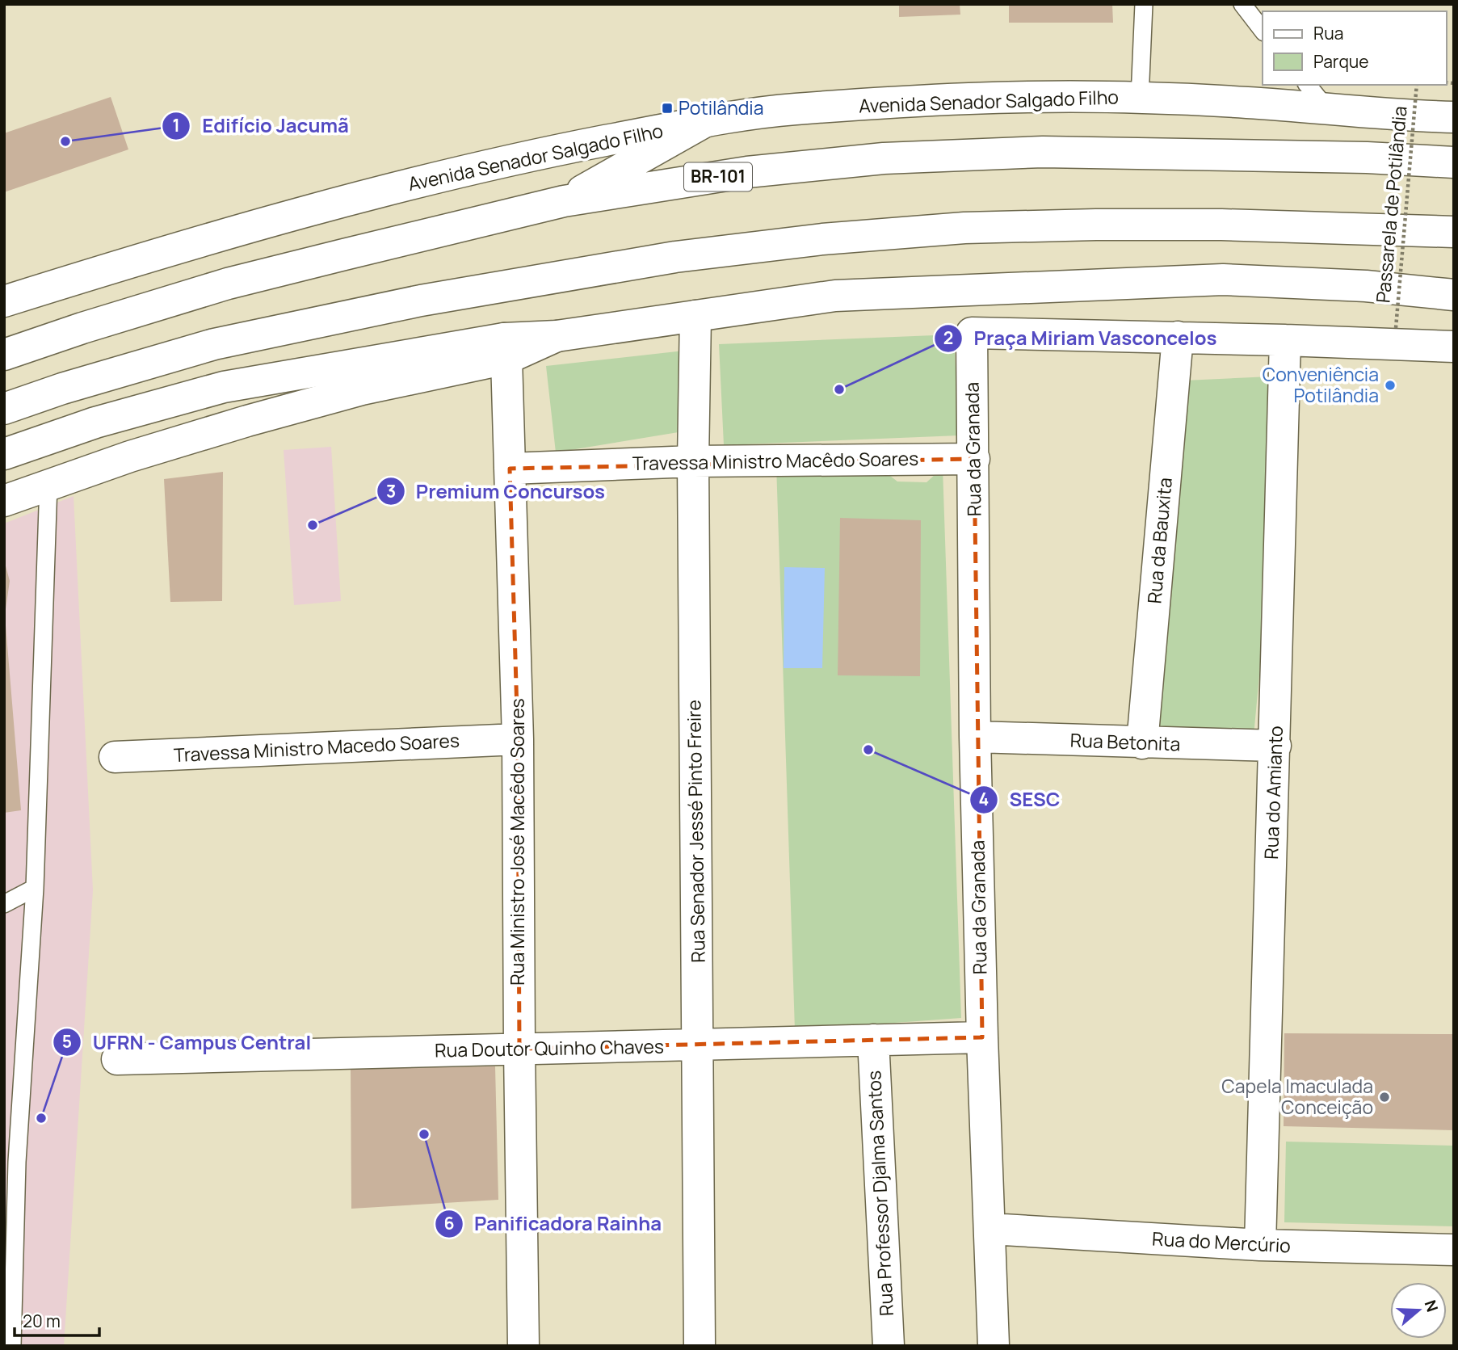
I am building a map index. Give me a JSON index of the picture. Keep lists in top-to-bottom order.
{
  "streets": {
    "main road": [
      "Avenida Senador Salgado Filho",
      "BR-101",
      "Rua da Granada",
      "Travessa Ministro Macêdo Soares",
      "Rua da Bauxita",
      "Rua Betonita",
      "Travessa Ministro Macedo Soares",
      "Rua do Amianto",
      "Rua Senador Jessé Pinto Freire",
      "Rua Ministro José Macêdo Soares",
      "Rua Doutor Quinho Chaves",
      "Rua Professor Djalma Santos",
      "Rua do Mercúrio"
    ],
    "path": ["Passarela de Potilândia"]
  },
  "crossings": [
    ["Rua da Granada", "Travessa Ministro Macêdo Soares"],
    ["Rua da Granada", "Rua da Bauxita"],
    ["Rua da Granada", "Rua Betonita"],
    ["Rua da Granada", "Rua Doutor Quinho Chaves"],
    ["Rua da Granada", "Rua do Mercúrio"],
    ["Travessa Ministro Macêdo Soares", "Rua Senador Jessé Pinto Freire"],
    ["Travessa Ministro Macêdo Soares", "Rua Ministro José Macêdo Soares"],
    ["Rua da Bauxita", "Rua Betonita"],
    ["Rua Betonita", "Rua do Amianto"],
    ["Travessa Ministro Macedo Soares", "Rua Ministro José Macêdo Soares"],
    ["Rua do Amianto", "Rua do Mercúrio"],
    ["Rua Senador Jessé Pinto Freire", "Rua Doutor Quinho Chaves"],
    ["Rua Ministro José Macêdo Soares", "Rua Doutor Quinho Chaves"],
    ["Rua Doutor Quinho Chaves", "Rua Professor Djalma Santos"]
  ],
  "places": {
    "transit": ["Potilândia"],
    "other": [
      "Edifício Jacumã",
      "Conveniência Potilândia",
      "Praça Miriam Vasconcelos",
      "Premium Concursos",
      "SESC",
      "Capela Imaculada Conceição",
      "UFRN - Campus Central",
      "Panificadora Rainha"
    ]
  },
  "legend": ["Rua", "Parque"],
  "scale_bar": "20 m",
  "north": "right"
}
